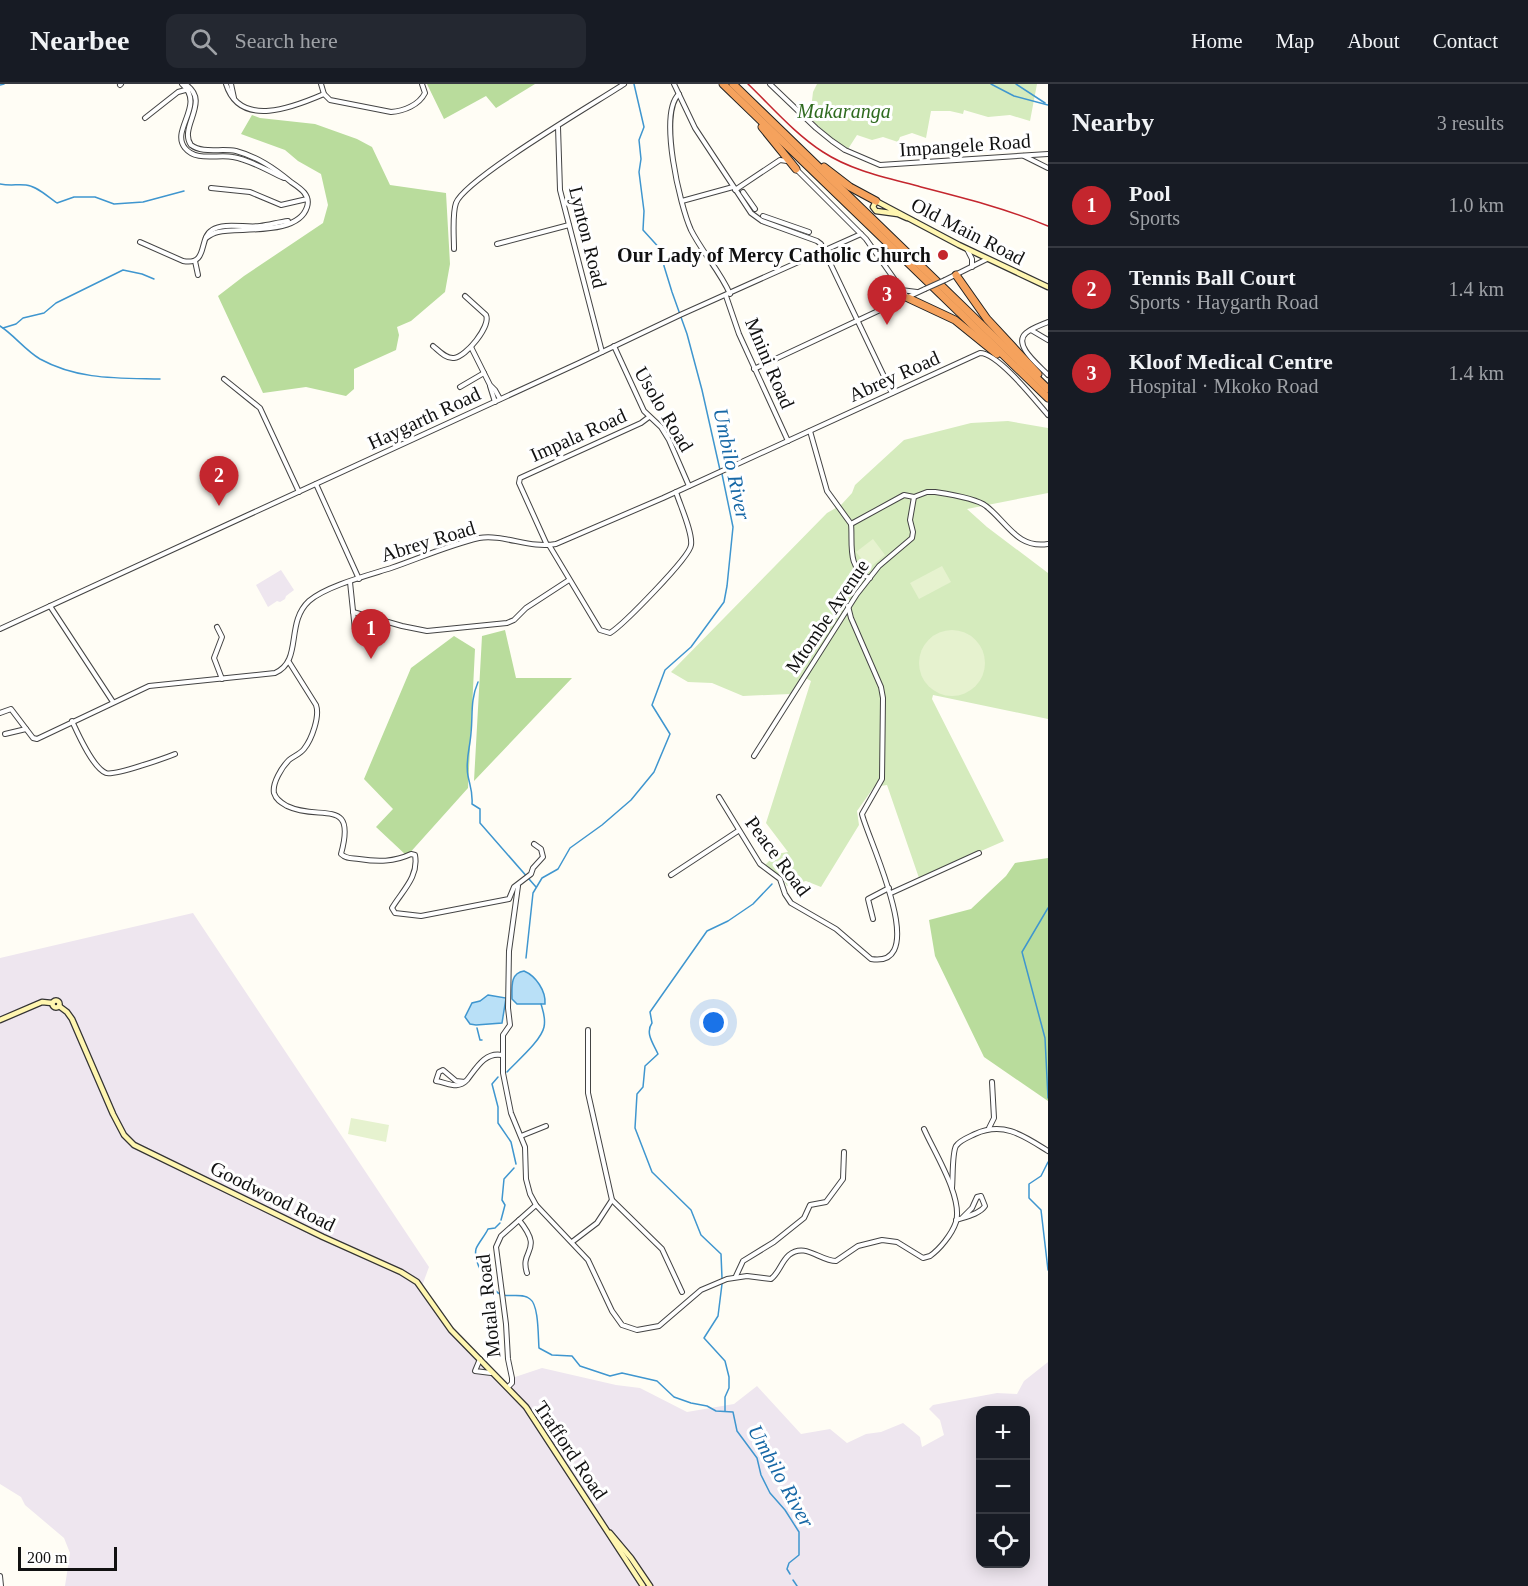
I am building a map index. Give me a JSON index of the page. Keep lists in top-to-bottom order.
{
  "streets": {
    "street": [
      "Impangele Road",
      "Old Main Road",
      "Lynton Road",
      "Mnini Road",
      "Abrey Road",
      "Usolo Road",
      "Haygarth Road",
      "Impala Road",
      "Mtombe Avenue",
      "Peace Road",
      "Goodwood Road",
      "Motala Road",
      "Trafford Road"
    ]
  },
  "crossings": [
    ["Lynton Road", "Haygarth Road"],
    ["Mnini Road", "Abrey Road"],
    ["Mnini Road", "Haygarth Road"],
    ["Abrey Road", "Usolo Road"],
    ["Abrey Road", "Impala Road"],
    ["Usolo Road", "Haygarth Road"],
    ["Usolo Road", "Impala Road"],
    ["Mtombe Avenue", "Peace Road"],
    ["Goodwood Road", "Motala Road"],
    ["Goodwood Road", "Trafford Road"],
    ["Motala Road", "Trafford Road"]
  ],
  "water": ["Umbilo River"],
  "parks": ["Makaranga"],
  "places": ["Our Lady of Mercy Catholic Church"],
  "scale_bar": "200 m",
  "page": {
    "header": "Nearbee",
    "search": "Search here",
    "nav": [
      "Home",
      "Map",
      "About",
      "Contact"
    ],
    "heading": ["Nearby", "3 results"],
    "list": [
      {
        "mark": "1",
        "name": "Pool",
        "note": "Sports",
        "value": "1.0 km"
      },
      {
        "mark": "2",
        "name": "Tennis Ball Court",
        "note": "Sports · Haygarth Road",
        "value": "1.4 km"
      },
      {
        "mark": "3",
        "name": "Kloof Medical Centre",
        "note": "Hospital · Mkoko Road",
        "value": "1.4 km"
      }
    ],
    "pins": ["3", "2", "1"],
    "map_buttons": ["+", "−"],
    "scale": "200 m"
  }
}
